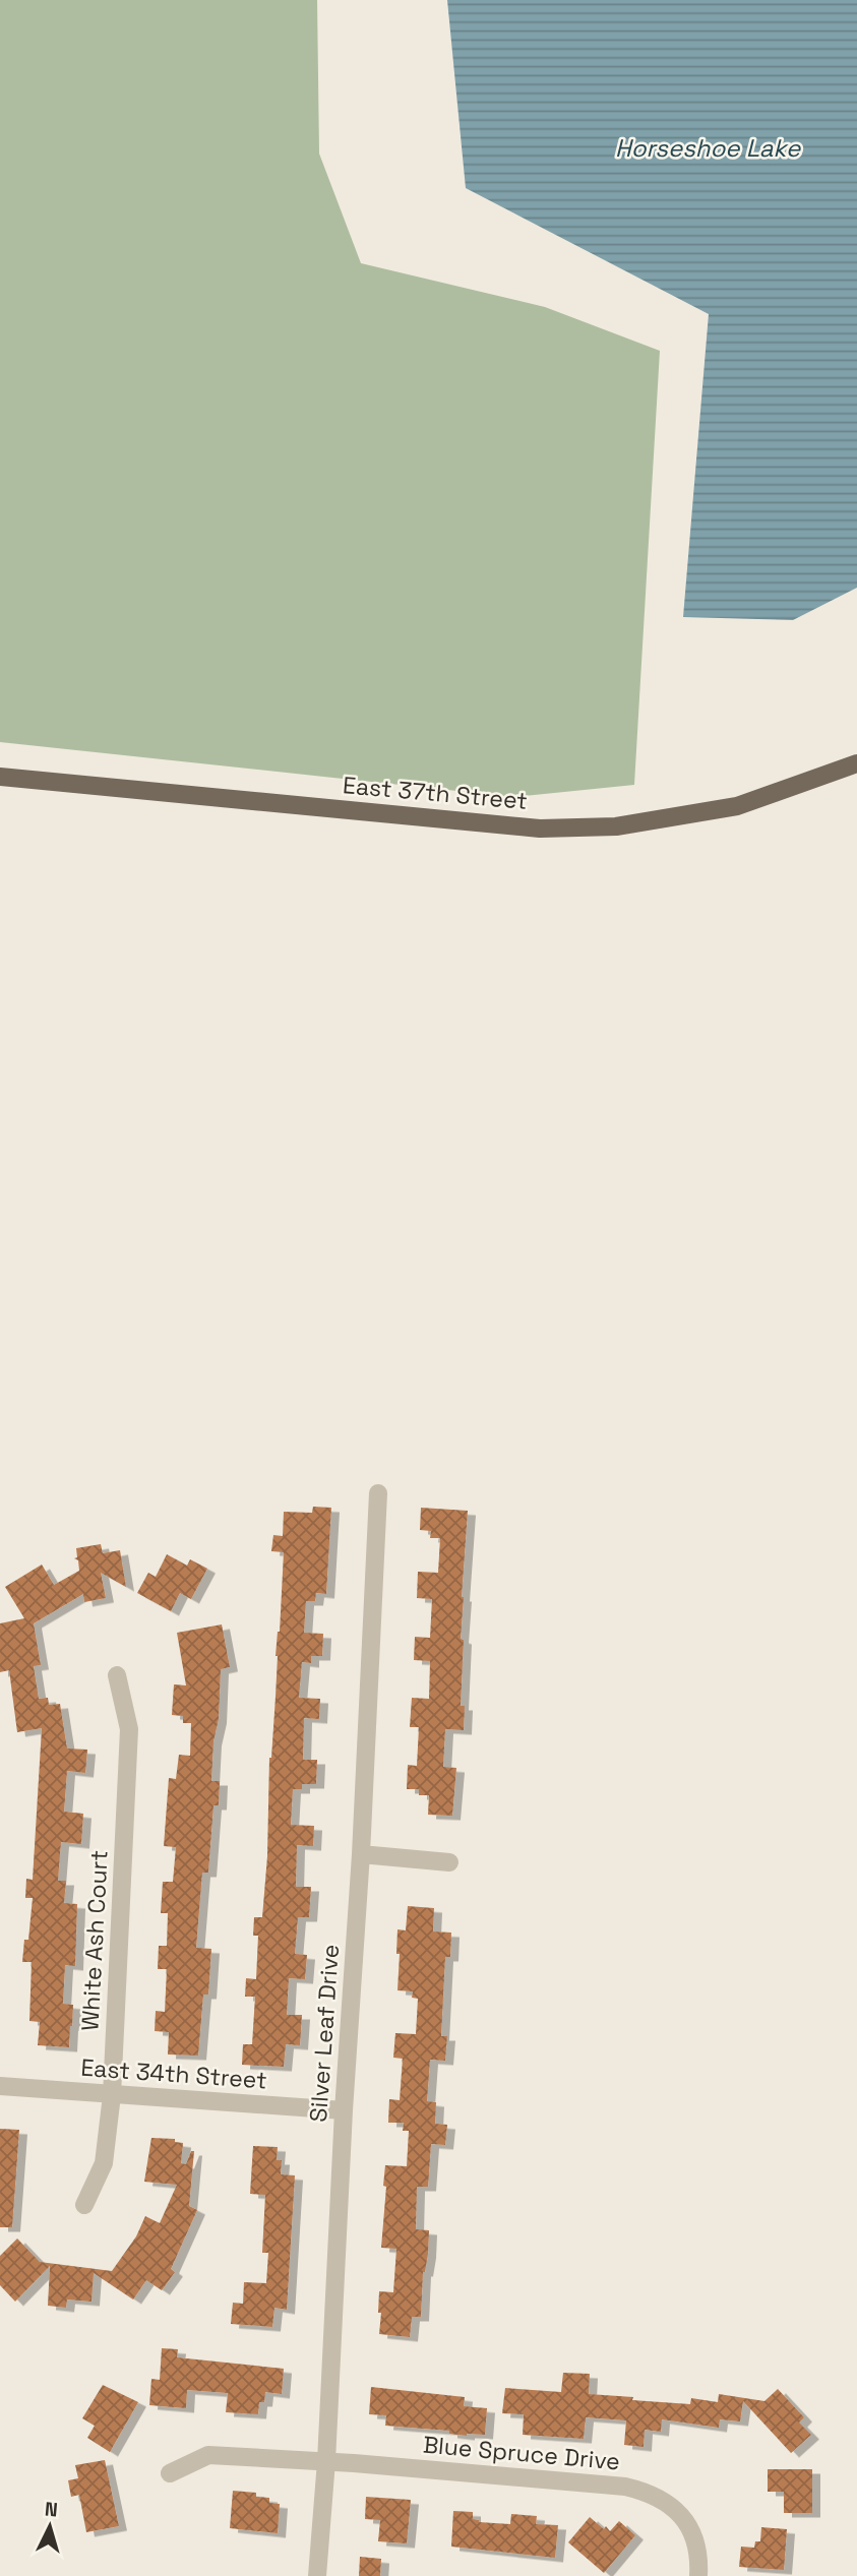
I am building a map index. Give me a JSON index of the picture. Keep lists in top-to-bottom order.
{
  "streets": {
    "main road": ["East 37th Street"],
    "street": [
      "White Ash Court",
      "Silver Leaf Drive",
      "East 34th Street",
      "Blue Spruce Drive"
    ]
  },
  "crossings": [
    ["White Ash Court", "East 34th Street"],
    ["Silver Leaf Drive", "East 34th Street"],
    ["Silver Leaf Drive", "Blue Spruce Drive"]
  ],
  "water": ["Horseshoe Lake"],
  "north": "top"
}
